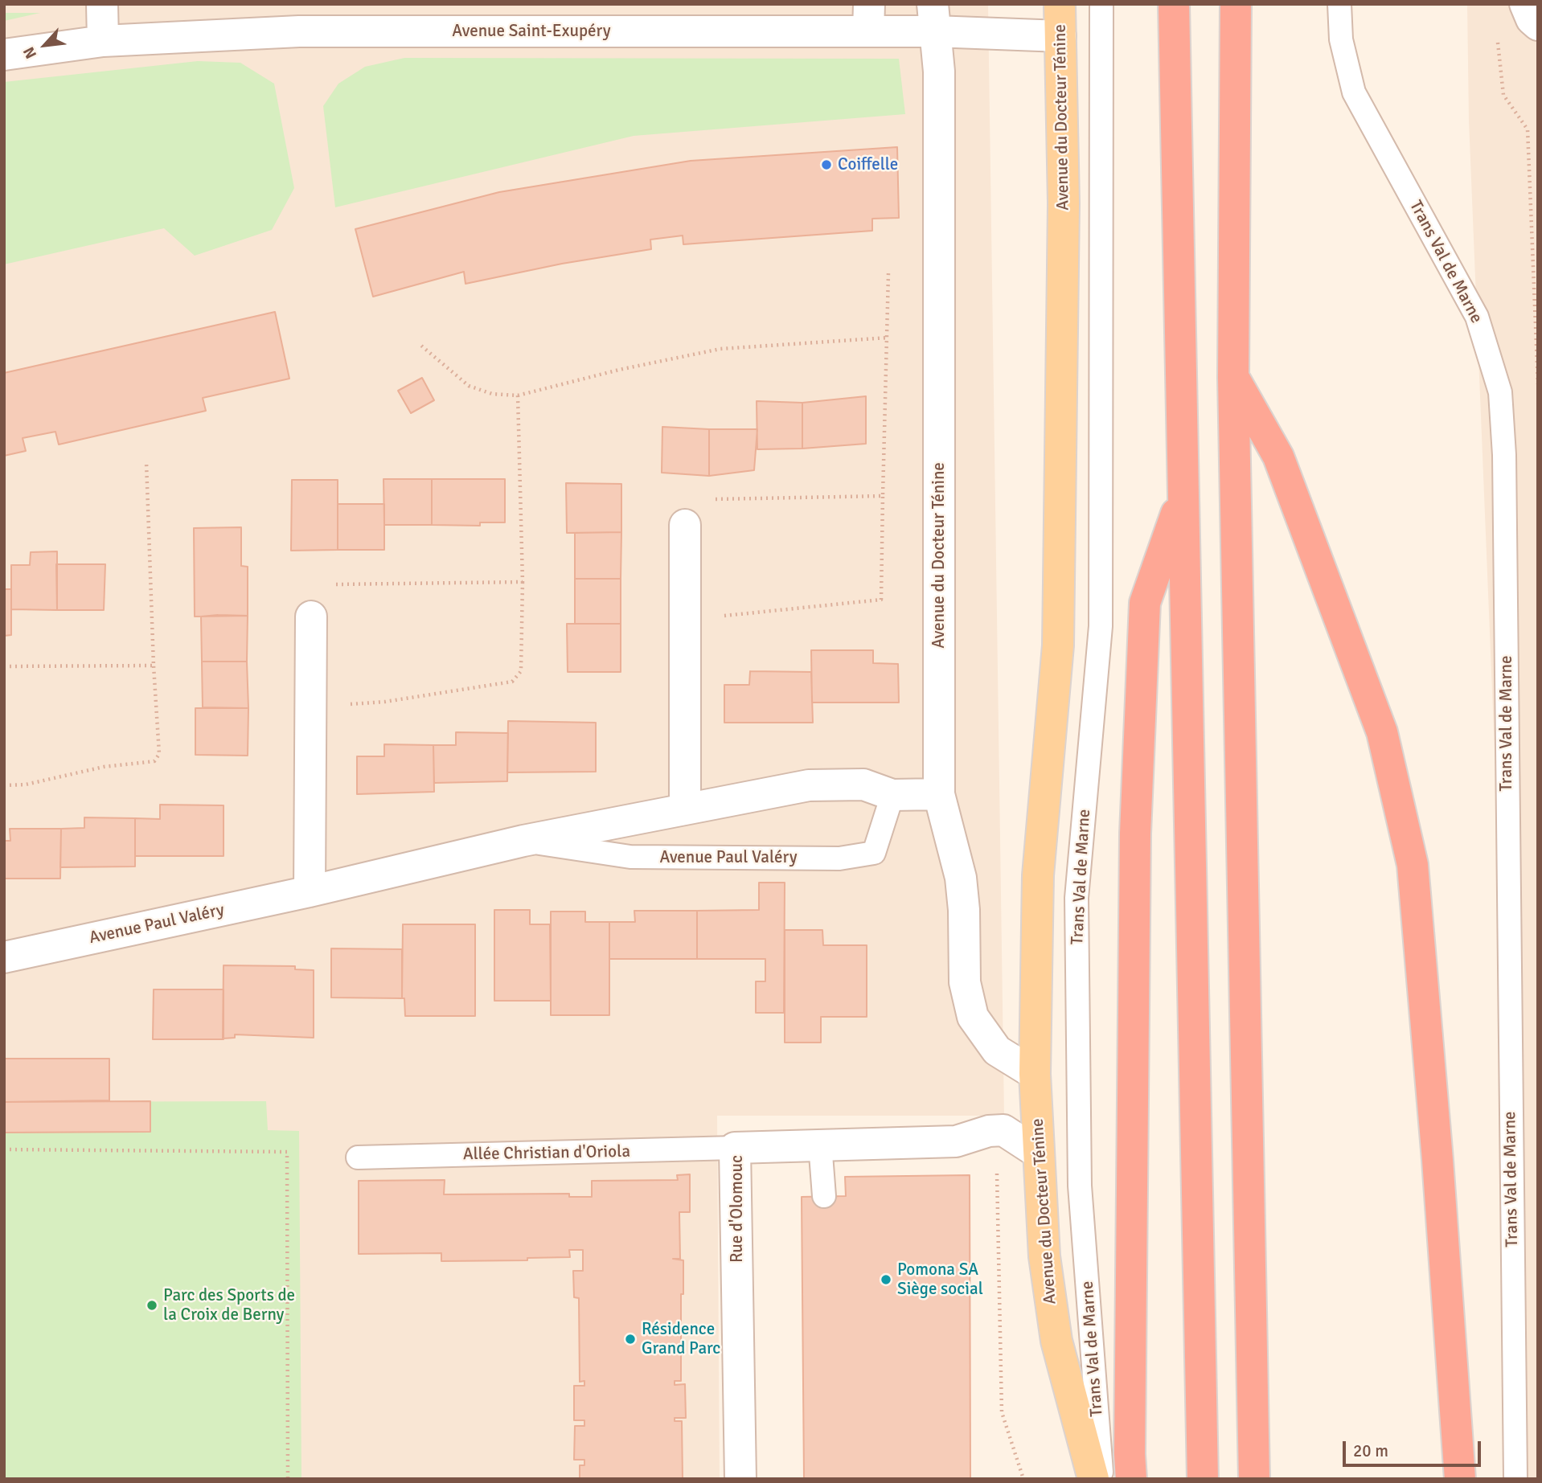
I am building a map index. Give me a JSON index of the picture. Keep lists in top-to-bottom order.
{
  "streets": {
    "main road": ["Avenue du Docteur Ténine"],
    "street": ["Avenue Saint-Exupéry", "Avenue Paul Valéry", "Rue d'Olomouc"],
    "lane": ["Trans Val de Marne", "Allée Christian d'Oriola"]
  },
  "crossings": [
    ["Avenue Saint-Exupéry", "Avenue du Docteur Ténine"],
    ["Avenue du Docteur Ténine", "Avenue Paul Valéry"],
    ["Avenue du Docteur Ténine", "Rue d'Olomouc"],
    ["Allée Christian d'Oriola", "Rue d'Olomouc"]
  ],
  "places": [
    "Coiffelle",
    "Pomona SA Siège social",
    "Parc des Sports de la Croix de Berny",
    "Résidence Grand Parc"
  ],
  "scale_bar": "20 m",
  "north": "bottom left"
}
